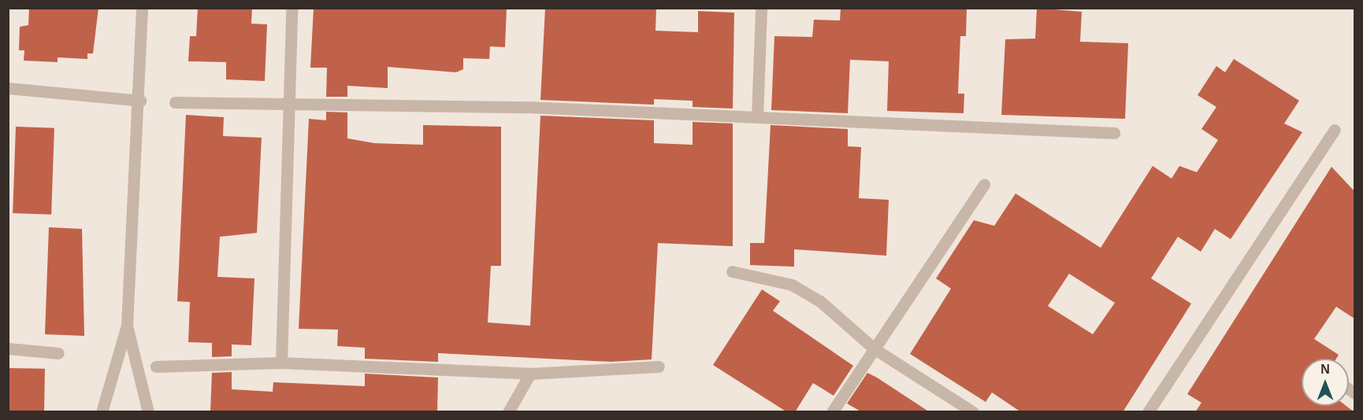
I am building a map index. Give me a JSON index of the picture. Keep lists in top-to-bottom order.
{
  "north": "top"
}
